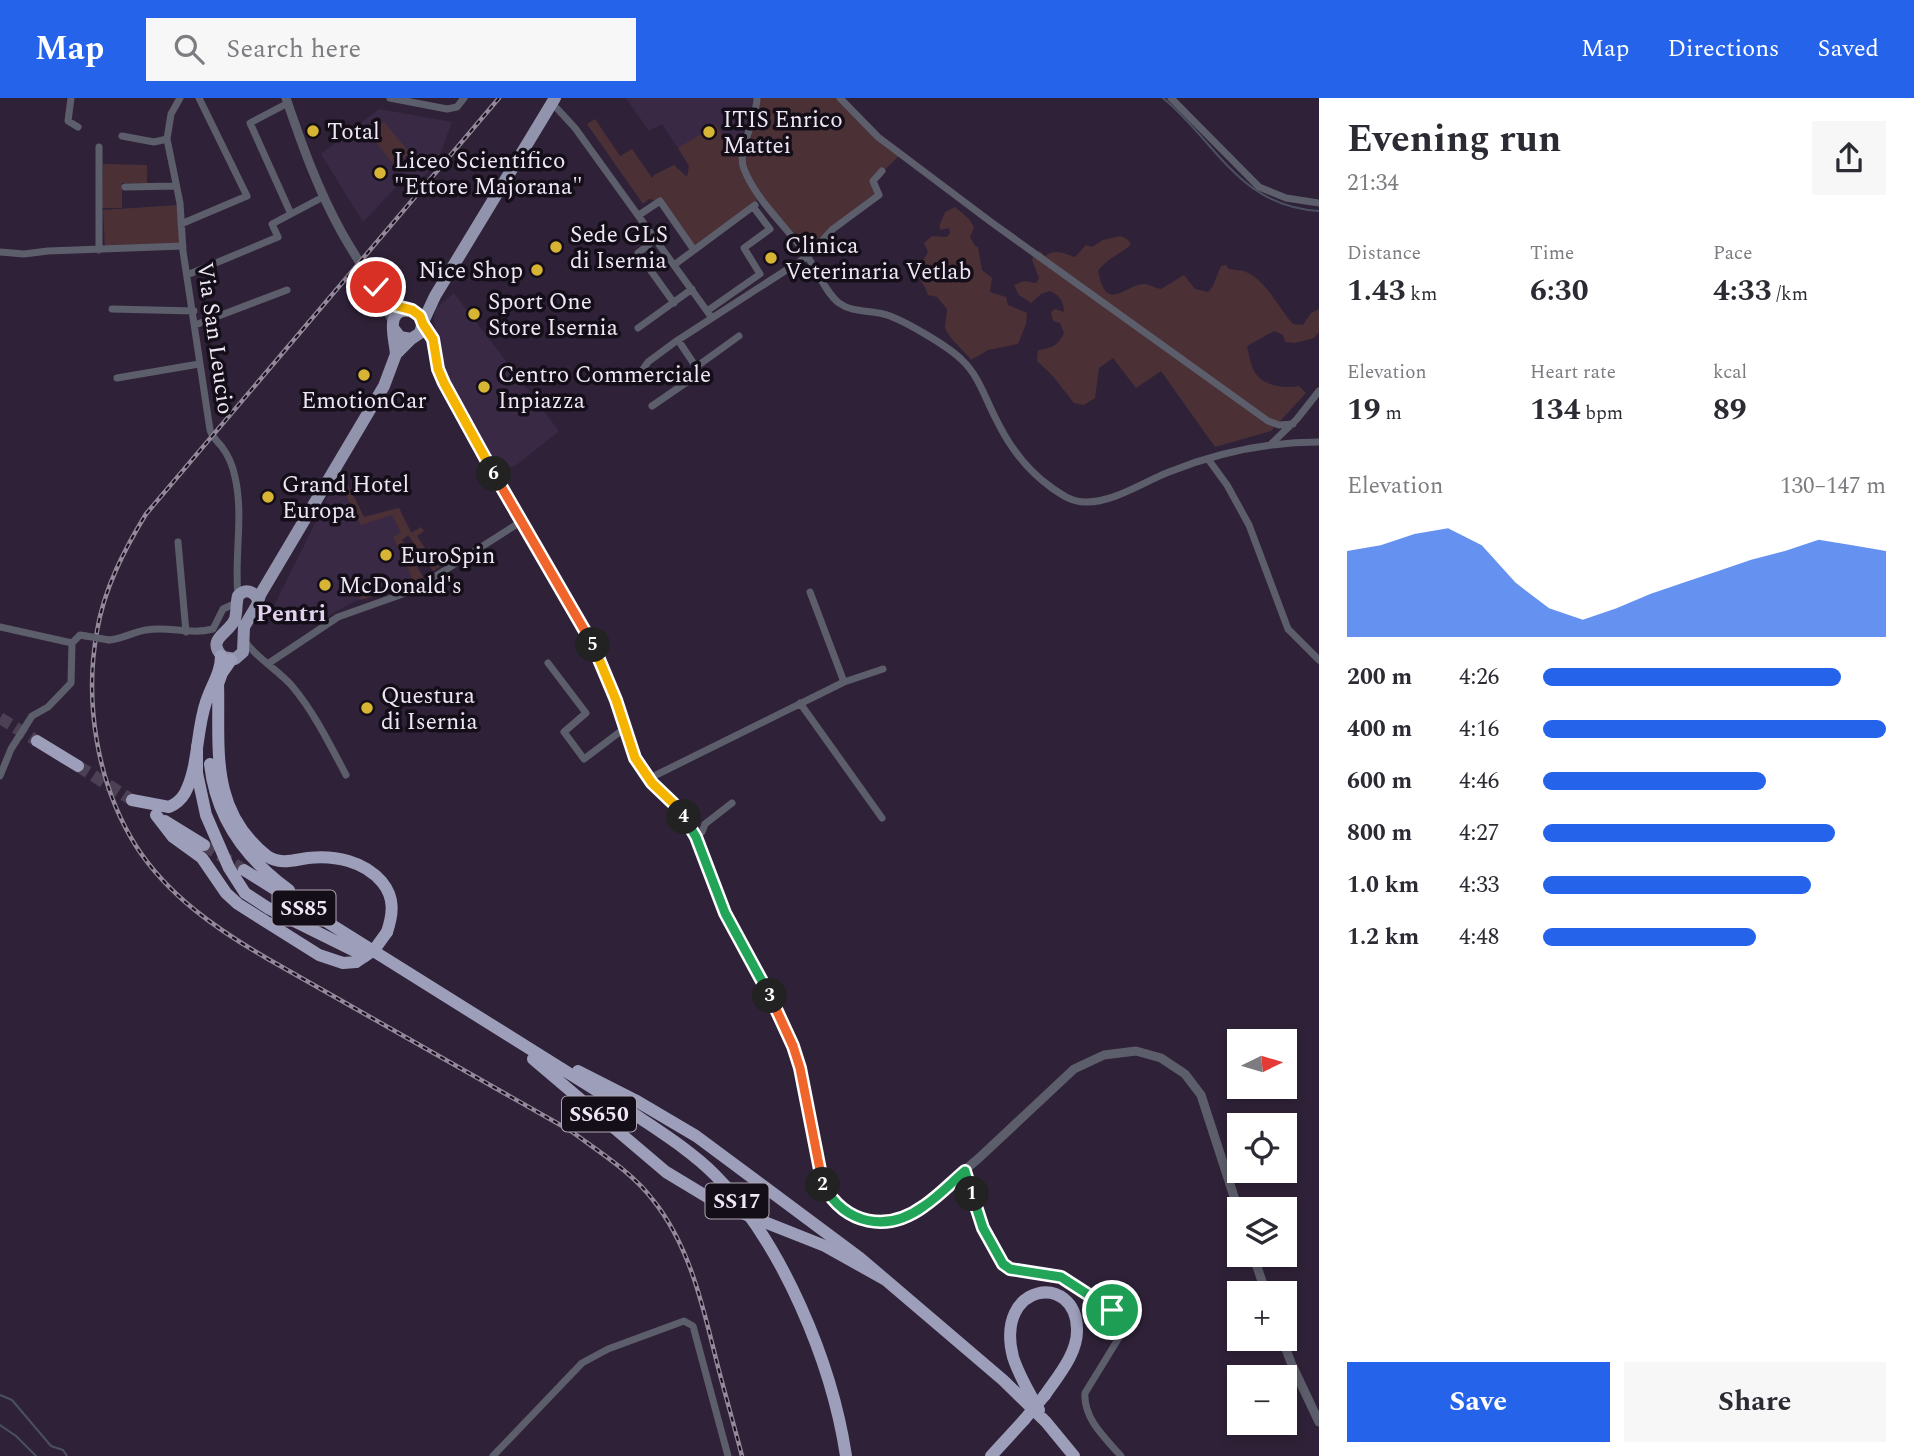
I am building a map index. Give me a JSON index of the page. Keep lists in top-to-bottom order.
{
  "streets": {
    "highway": ["SS85", "SS650", "SS17"],
    "street": ["Via San Leucio"]
  },
  "crossings": [
    ["SS85", "SS17"],
    ["SS650", "SS17"]
  ],
  "districts": ["Pentri"],
  "places": [
    "Total",
    "ITIS Enrico Mattei",
    "Liceo Scientifico \"Ettore Majorana\"",
    "Sede GLS di Isernia",
    "Clinica Veterinaria Vetlab",
    "Nice Shop",
    "Sport One Store Isernia",
    "EmotionCar",
    "Centro Commerciale Inpiazza",
    "Grand Hotel Europa",
    "EuroSpin",
    "McDonald's",
    "Questura di Isernia"
  ],
  "north": "right",
  "page": {
    "header": "Map",
    "search": "Search here",
    "nav": ["Map", "Directions", "Saved"],
    "heading": ["Evening run", "21:34"],
    "stats": [
      ["Distance", "1.43 km"],
      ["Time", "6:30"],
      ["Pace", "4:33 /km"],
      ["Elevation", "19 m"],
      ["Heart rate", "134 bpm"],
      ["kcal", "89"]
    ],
    "chart": ["Elevation", "130–147 m"],
    "pins": [
      "6",
      "5",
      "4",
      "3",
      "2",
      "1"
    ],
    "list": [
      {
        "name": "200 m",
        "note": "4:26"
      },
      {
        "name": "400 m",
        "note": "4:16"
      },
      {
        "name": "600 m",
        "note": "4:46"
      },
      {
        "name": "800 m",
        "note": "4:27"
      },
      {
        "name": "1.0 km",
        "note": "4:33"
      },
      {
        "name": "1.2 km",
        "note": "4:48"
      }
    ],
    "map_buttons": ["+", "−"],
    "buttons": ["Save", "Share"]
  }
}
